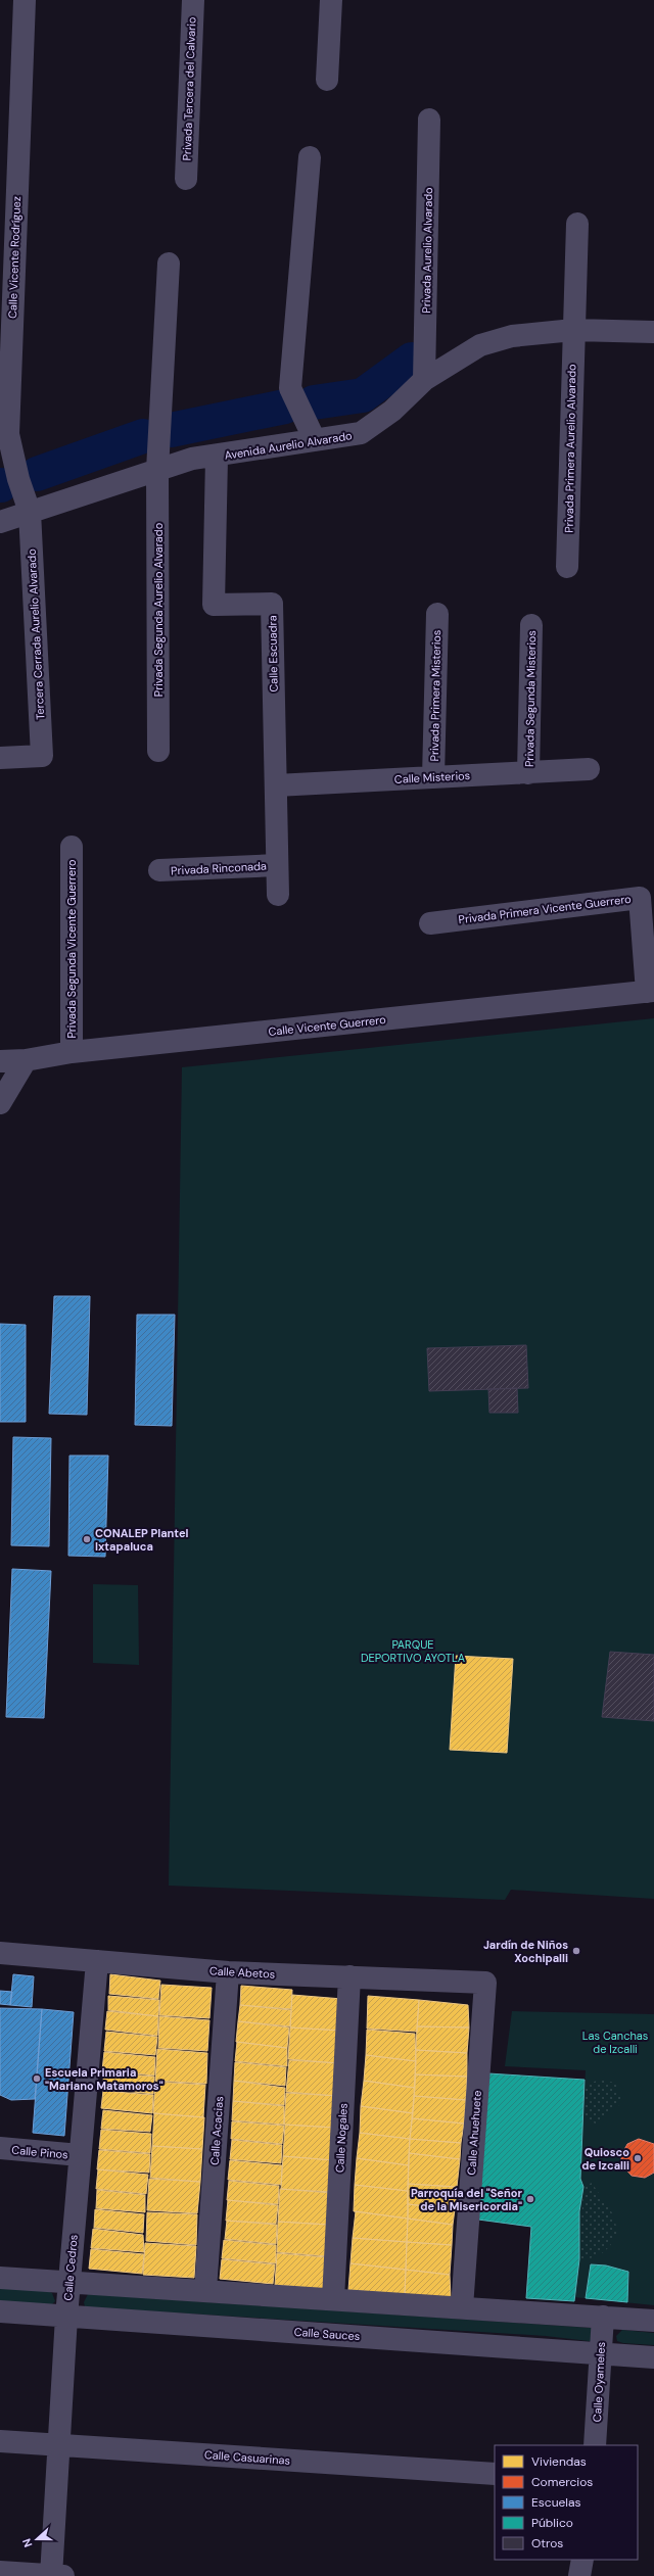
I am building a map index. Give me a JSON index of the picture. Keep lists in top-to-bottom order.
{
  "streets": {
    "street": [
      "Privada Tercera del Calvario",
      "Privada Aurelio Alvarado",
      "Calle Vicente Rodríguez",
      "Avenida Aurelio Alvarado",
      "Privada Primera Aurelio Alvarado",
      "Privada Segunda Aurelio Alvarado",
      "Tercera Cerrada Aurelio Alvarado",
      "Calle Escuadra",
      "Privada Primera Misterios",
      "Privada Segunda Misterios",
      "Calle Misterios",
      "Privada Rinconada",
      "Privada Primera Vicente Guerrero",
      "Privada Segunda Vicente Guerrero",
      "Calle Vicente Guerrero",
      "Calle Abetos",
      "Calle Acacias",
      "Calle Ahuehuete",
      "Calle Nogales",
      "Calle Pinos",
      "Calle Cedros",
      "Calle Sauces",
      "Calle Oyameles",
      "Calle Casuarinas"
    ]
  },
  "crossings": [
    ["Privada Aurelio Alvarado", "Avenida Aurelio Alvarado"],
    ["Calle Vicente Rodríguez", "Avenida Aurelio Alvarado"],
    ["Calle Vicente Rodríguez", "Tercera Cerrada Aurelio Alvarado"],
    ["Avenida Aurelio Alvarado", "Privada Primera Aurelio Alvarado"],
    ["Avenida Aurelio Alvarado", "Privada Segunda Aurelio Alvarado"],
    ["Avenida Aurelio Alvarado", "Tercera Cerrada Aurelio Alvarado"],
    ["Avenida Aurelio Alvarado", "Calle Escuadra"],
    ["Calle Escuadra", "Calle Misterios"],
    ["Privada Primera Misterios", "Calle Misterios"],
    ["Privada Segunda Misterios", "Calle Misterios"],
    ["Privada Primera Vicente Guerrero", "Calle Vicente Guerrero"],
    ["Privada Segunda Vicente Guerrero", "Calle Vicente Guerrero"],
    ["Calle Abetos", "Calle Acacias"],
    ["Calle Abetos", "Calle Ahuehuete"],
    ["Calle Abetos", "Calle Nogales"],
    ["Calle Abetos", "Calle Cedros"],
    ["Calle Pinos", "Calle Cedros"],
    ["Calle Cedros", "Calle Sauces"],
    ["Calle Cedros", "Calle Casuarinas"],
    ["Calle Sauces", "Calle Oyameles"]
  ],
  "parks": ["PARQUE DEPORTIVO AYOTLA", "Las Canchas de Izcalli"],
  "places": [
    "CONALEP Plantel Ixtapaluca",
    "Jardín de Niños Xochipalli",
    "Escuela Primaria \"Mariano Matamoros\"",
    "Quiosco de Izcalli",
    "Parroquía del \"Señor de la Misericordia\""
  ],
  "legend": [
    "Viviendas",
    "Comercios",
    "Escuelas",
    "Público",
    "Otros"
  ],
  "north": "left"
}
